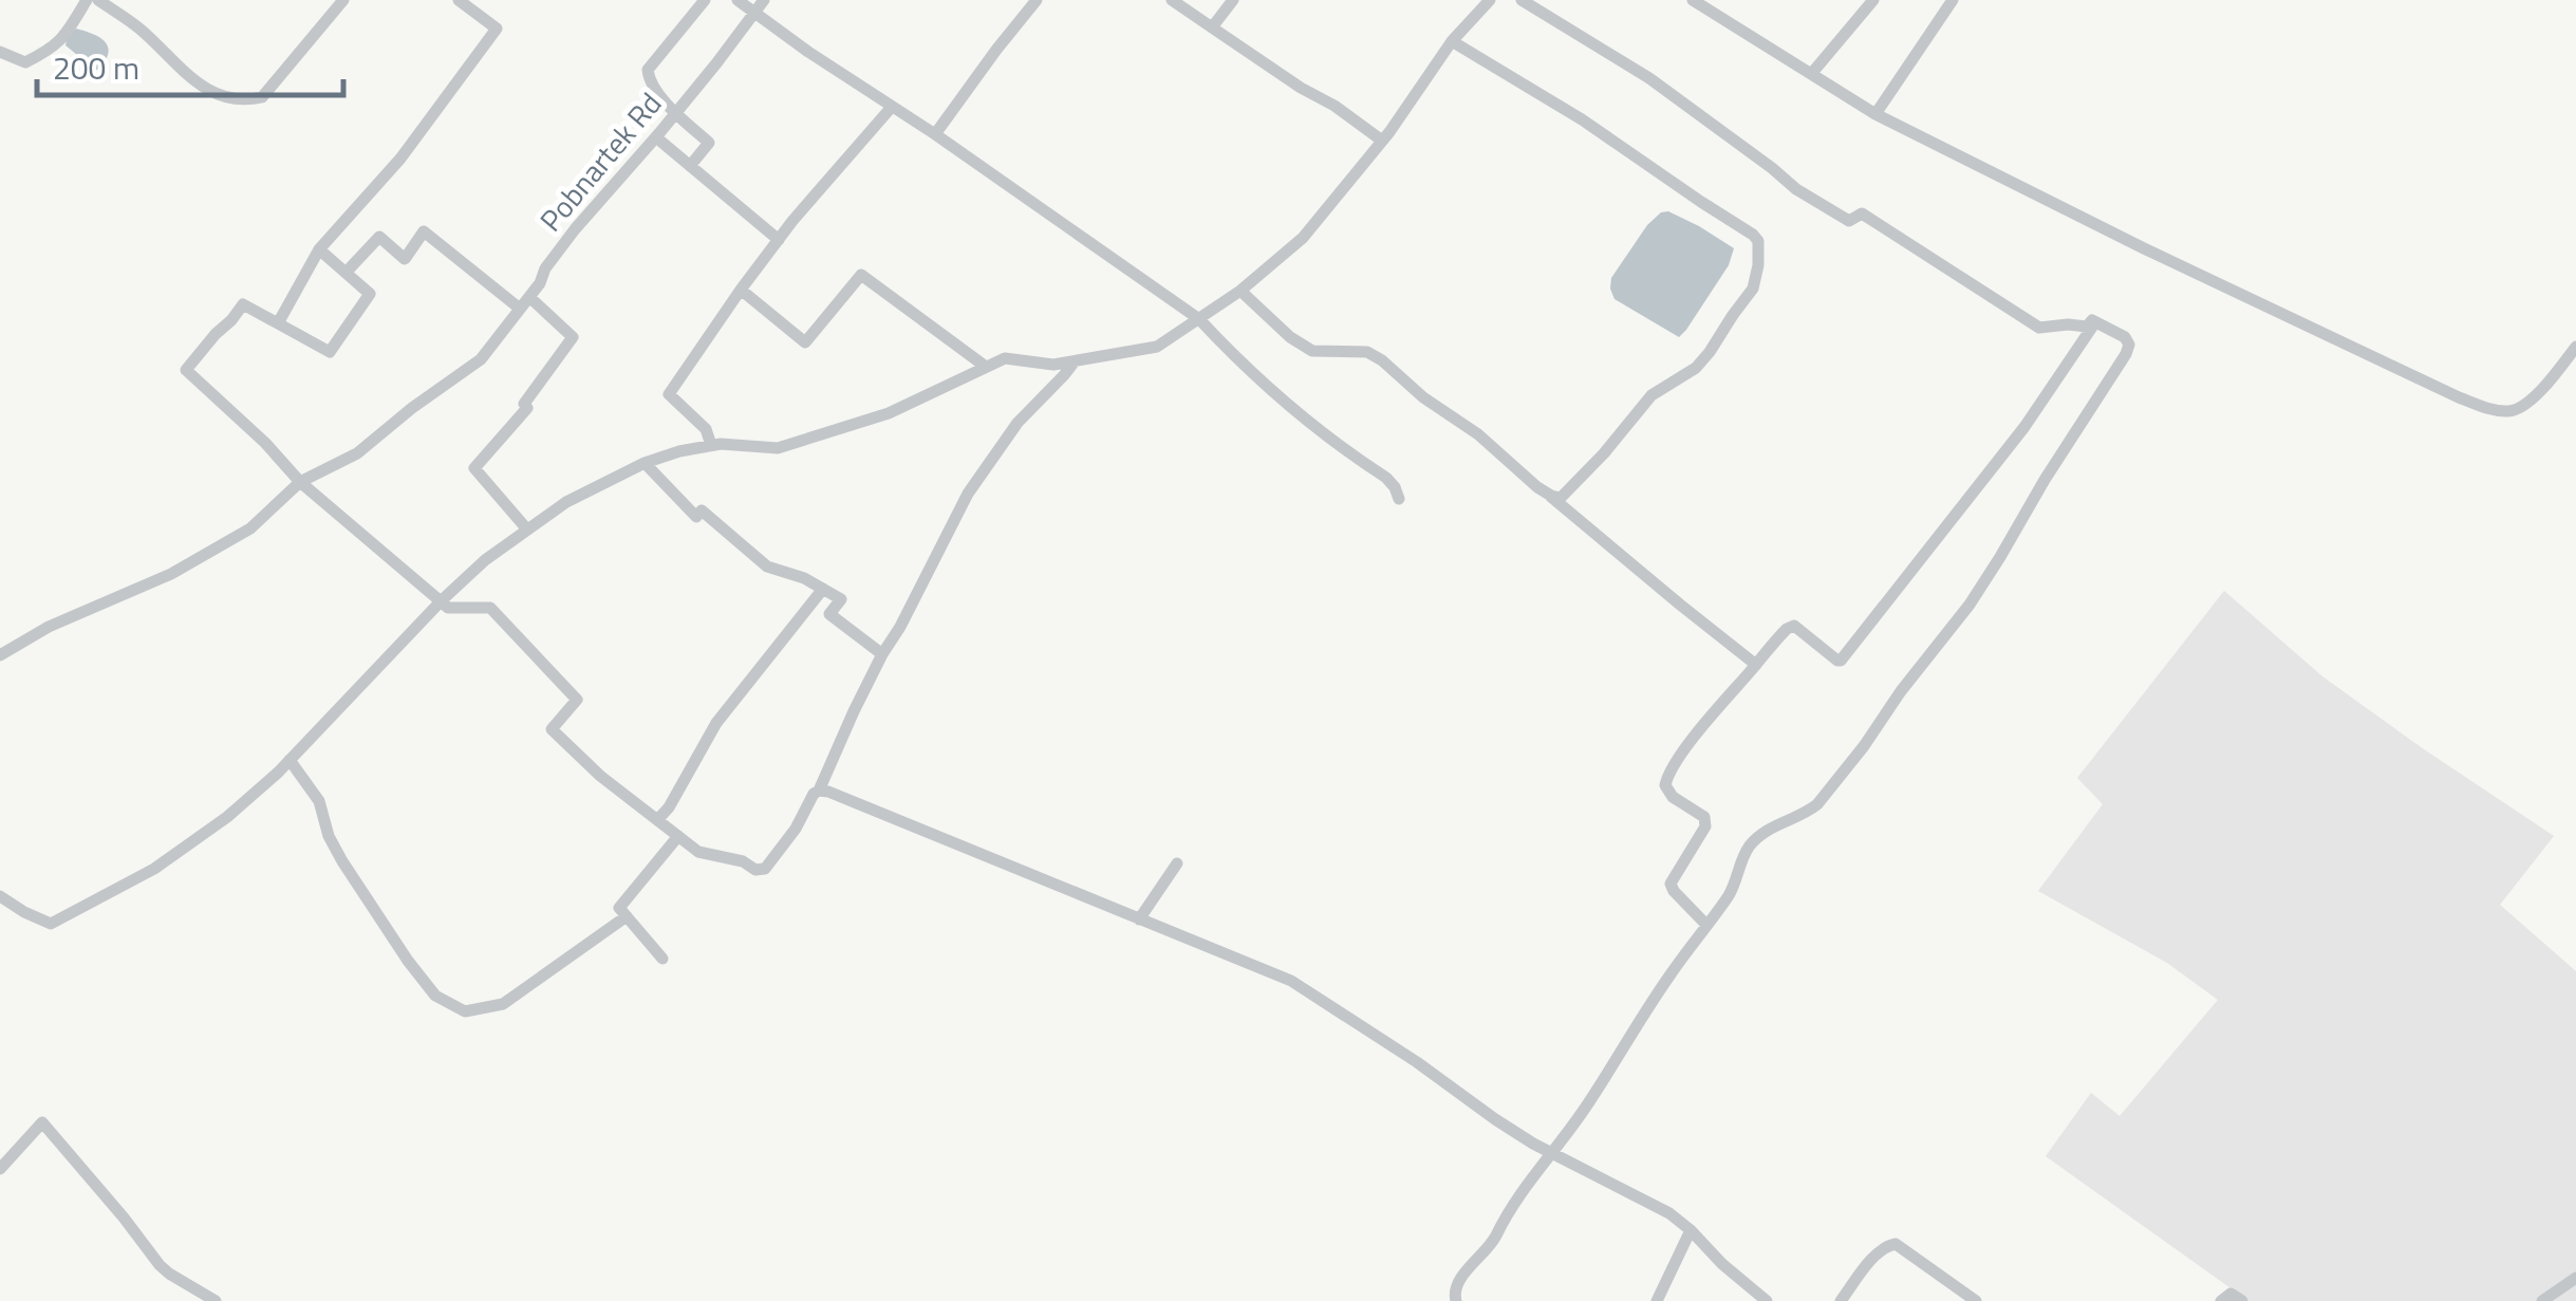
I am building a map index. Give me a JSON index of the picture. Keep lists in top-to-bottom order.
{
  "streets": {
    "street": ["Pobnartek Rd"]
  },
  "scale_bar": "200 m"
}
